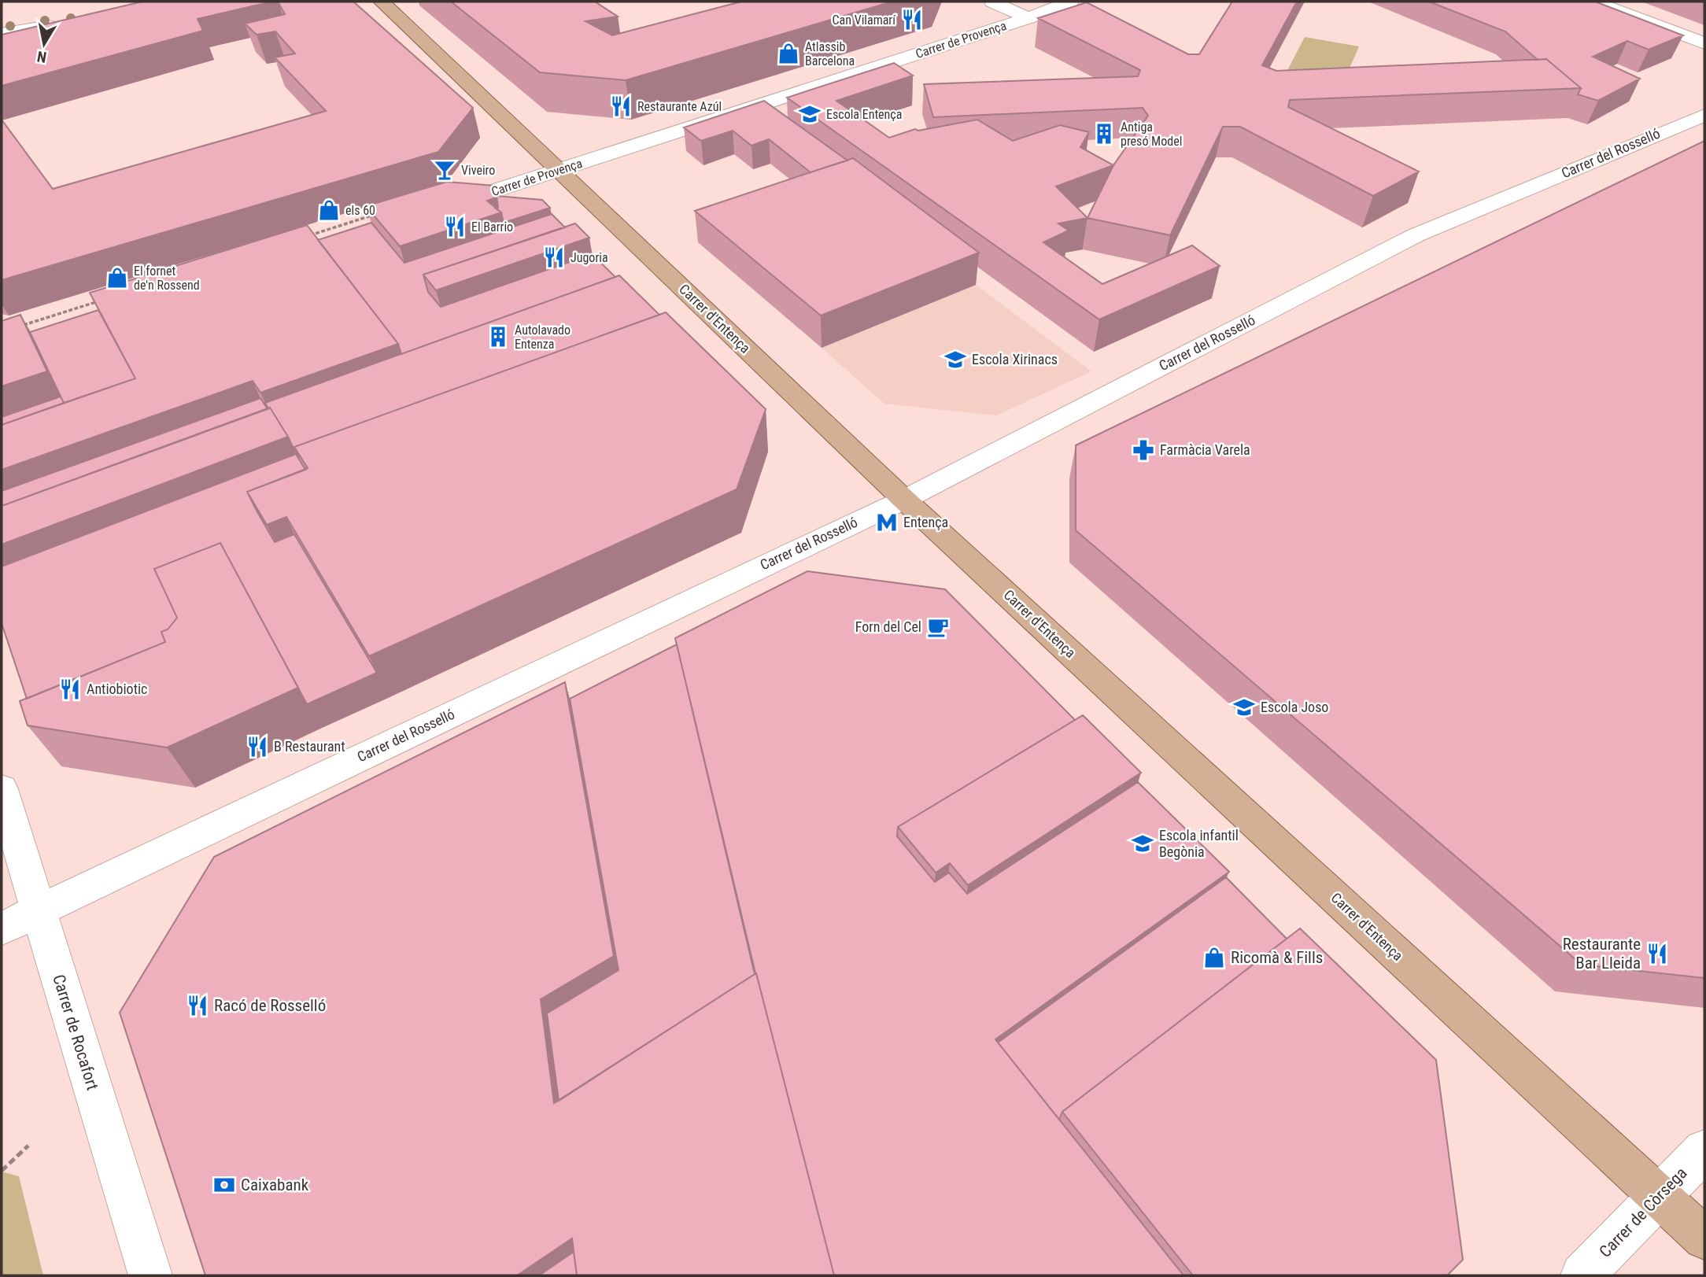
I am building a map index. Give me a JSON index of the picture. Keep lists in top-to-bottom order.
{
  "streets": {
    "main road": ["Carrer d'Entença"],
    "street": [
      "Carrer de Provença",
      "Carrer del Rosselló",
      "Carrer de Rocafort",
      "Carrer de Còrsega"
    ]
  },
  "crossings": [
    ["Carrer de Provença", "Carrer d'Entença"],
    ["Carrer del Rosselló", "Carrer d'Entença"],
    ["Carrer del Rosselló", "Carrer de Rocafort"],
    ["Carrer d'Entença", "Carrer de Còrsega"]
  ],
  "places": {
    "restaurant": [
      "Can Vilamarí",
      "Restaurante Azúl",
      "El Barrio",
      "Jugoria",
      "Antiobiotic",
      "B Restaurant",
      "Restaurante Bar Lleida",
      "Racó de Rosselló"
    ],
    "shop": [
      "Atlassib Barcelona",
      "els 60",
      "El fornet de'n Rossend",
      "Ricomà & Fills"
    ],
    "school or university": [
      "Escola Entença",
      "Escola Xirinacs",
      "Escola Joso",
      "Escola infantil Begònia"
    ],
    "building": ["Antiga presó Model", "Autolavado Entenza"],
    "bar": ["Viveiro"],
    "pharmacy": ["Farmàcia Varela"],
    "metro station": ["Entença"],
    "cafe": ["Forn del Cel"],
    "bank": ["Caixabank"]
  },
  "north": "bottom"
}
